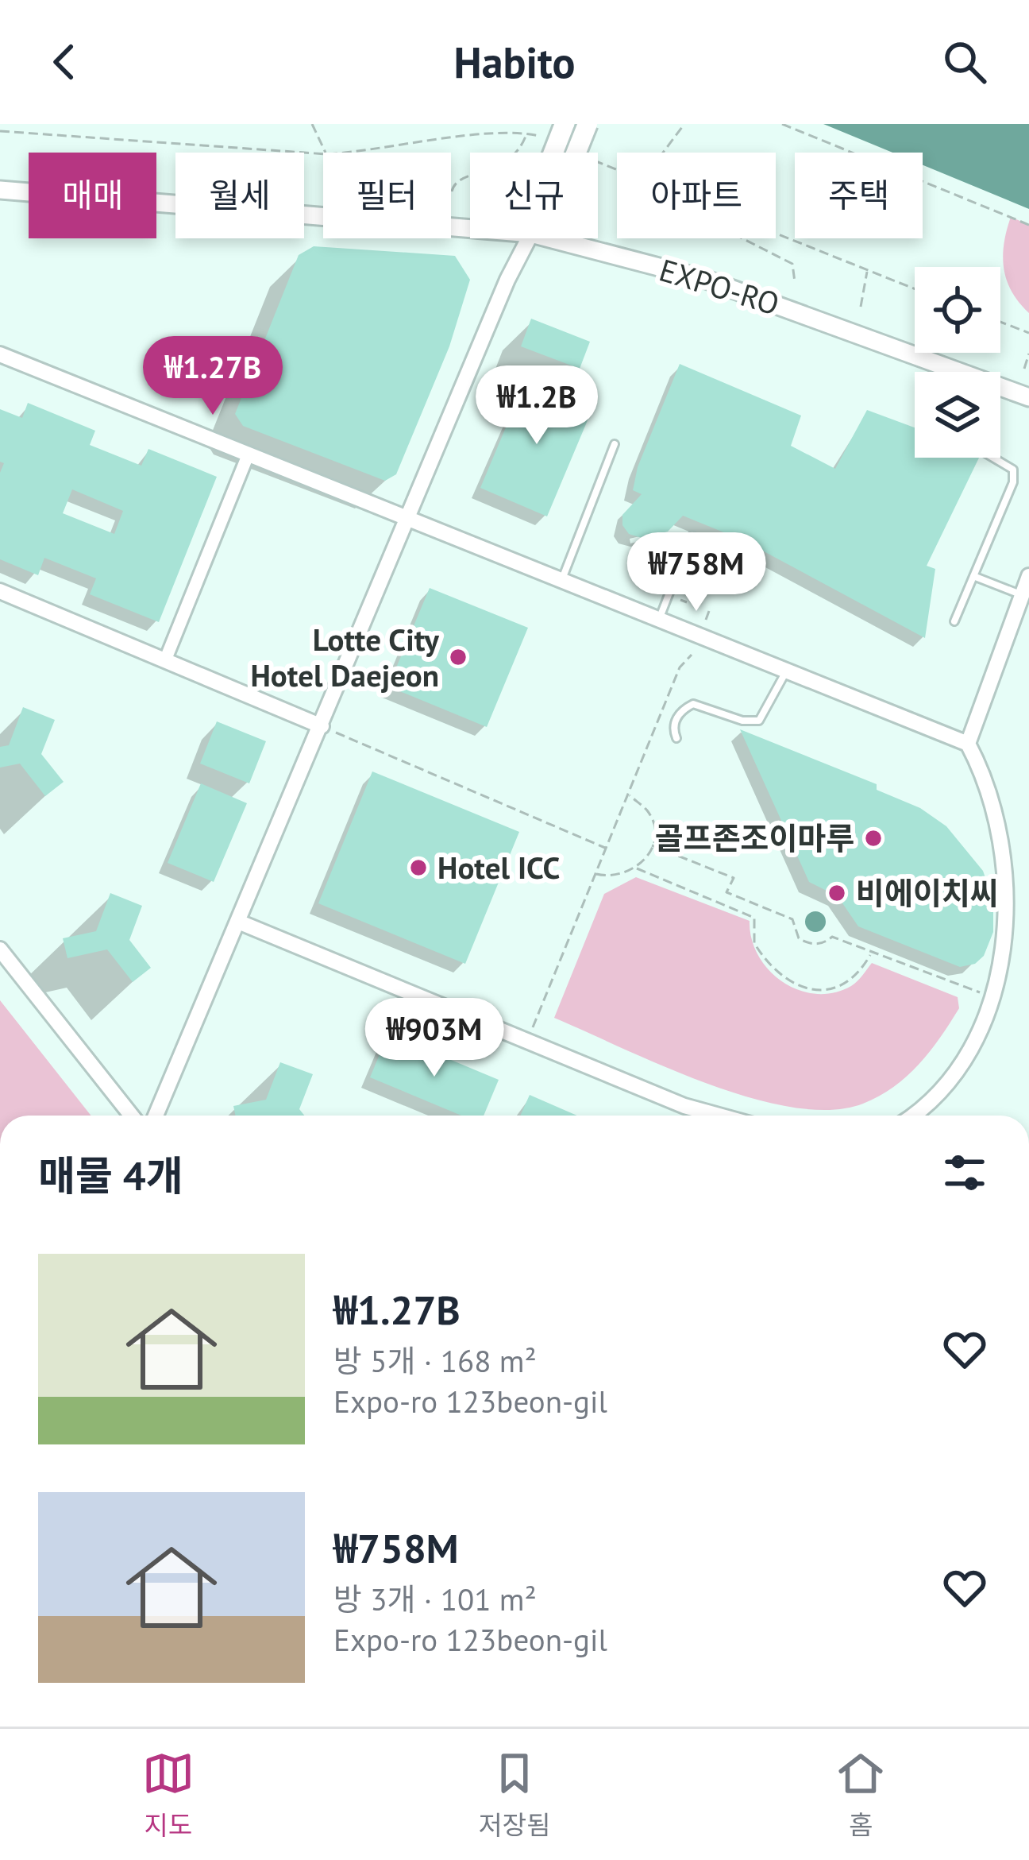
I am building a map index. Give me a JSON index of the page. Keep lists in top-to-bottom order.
{
  "streets": {
    "main road": ["EXPO-RO"]
  },
  "places": [
    "Lotte City Hotel Daejeon",
    "골프존조이마루",
    "Hotel ICC",
    "비에이치씨"
  ],
  "page": {
    "header": "Habito",
    "chip": [
      "매매",
      "월세",
      "필터",
      "신규",
      "아파트",
      "주택"
    ],
    "price": [
      "₩1.27B",
      "₩1.2B",
      "₩758M",
      "₩903M"
    ],
    "heading": "매물 4개",
    "list": [
      {
        "name": "₩1.27B",
        "note": "방 5개 · 168 m² · Expo-ro 123beon-gil"
      },
      {
        "name": "₩758M",
        "note": "방 3개 · 101 m² · Expo-ro 123beon-gil"
      }
    ],
    "tabs": ["지도", "저장됨", "홈"]
  }
}
